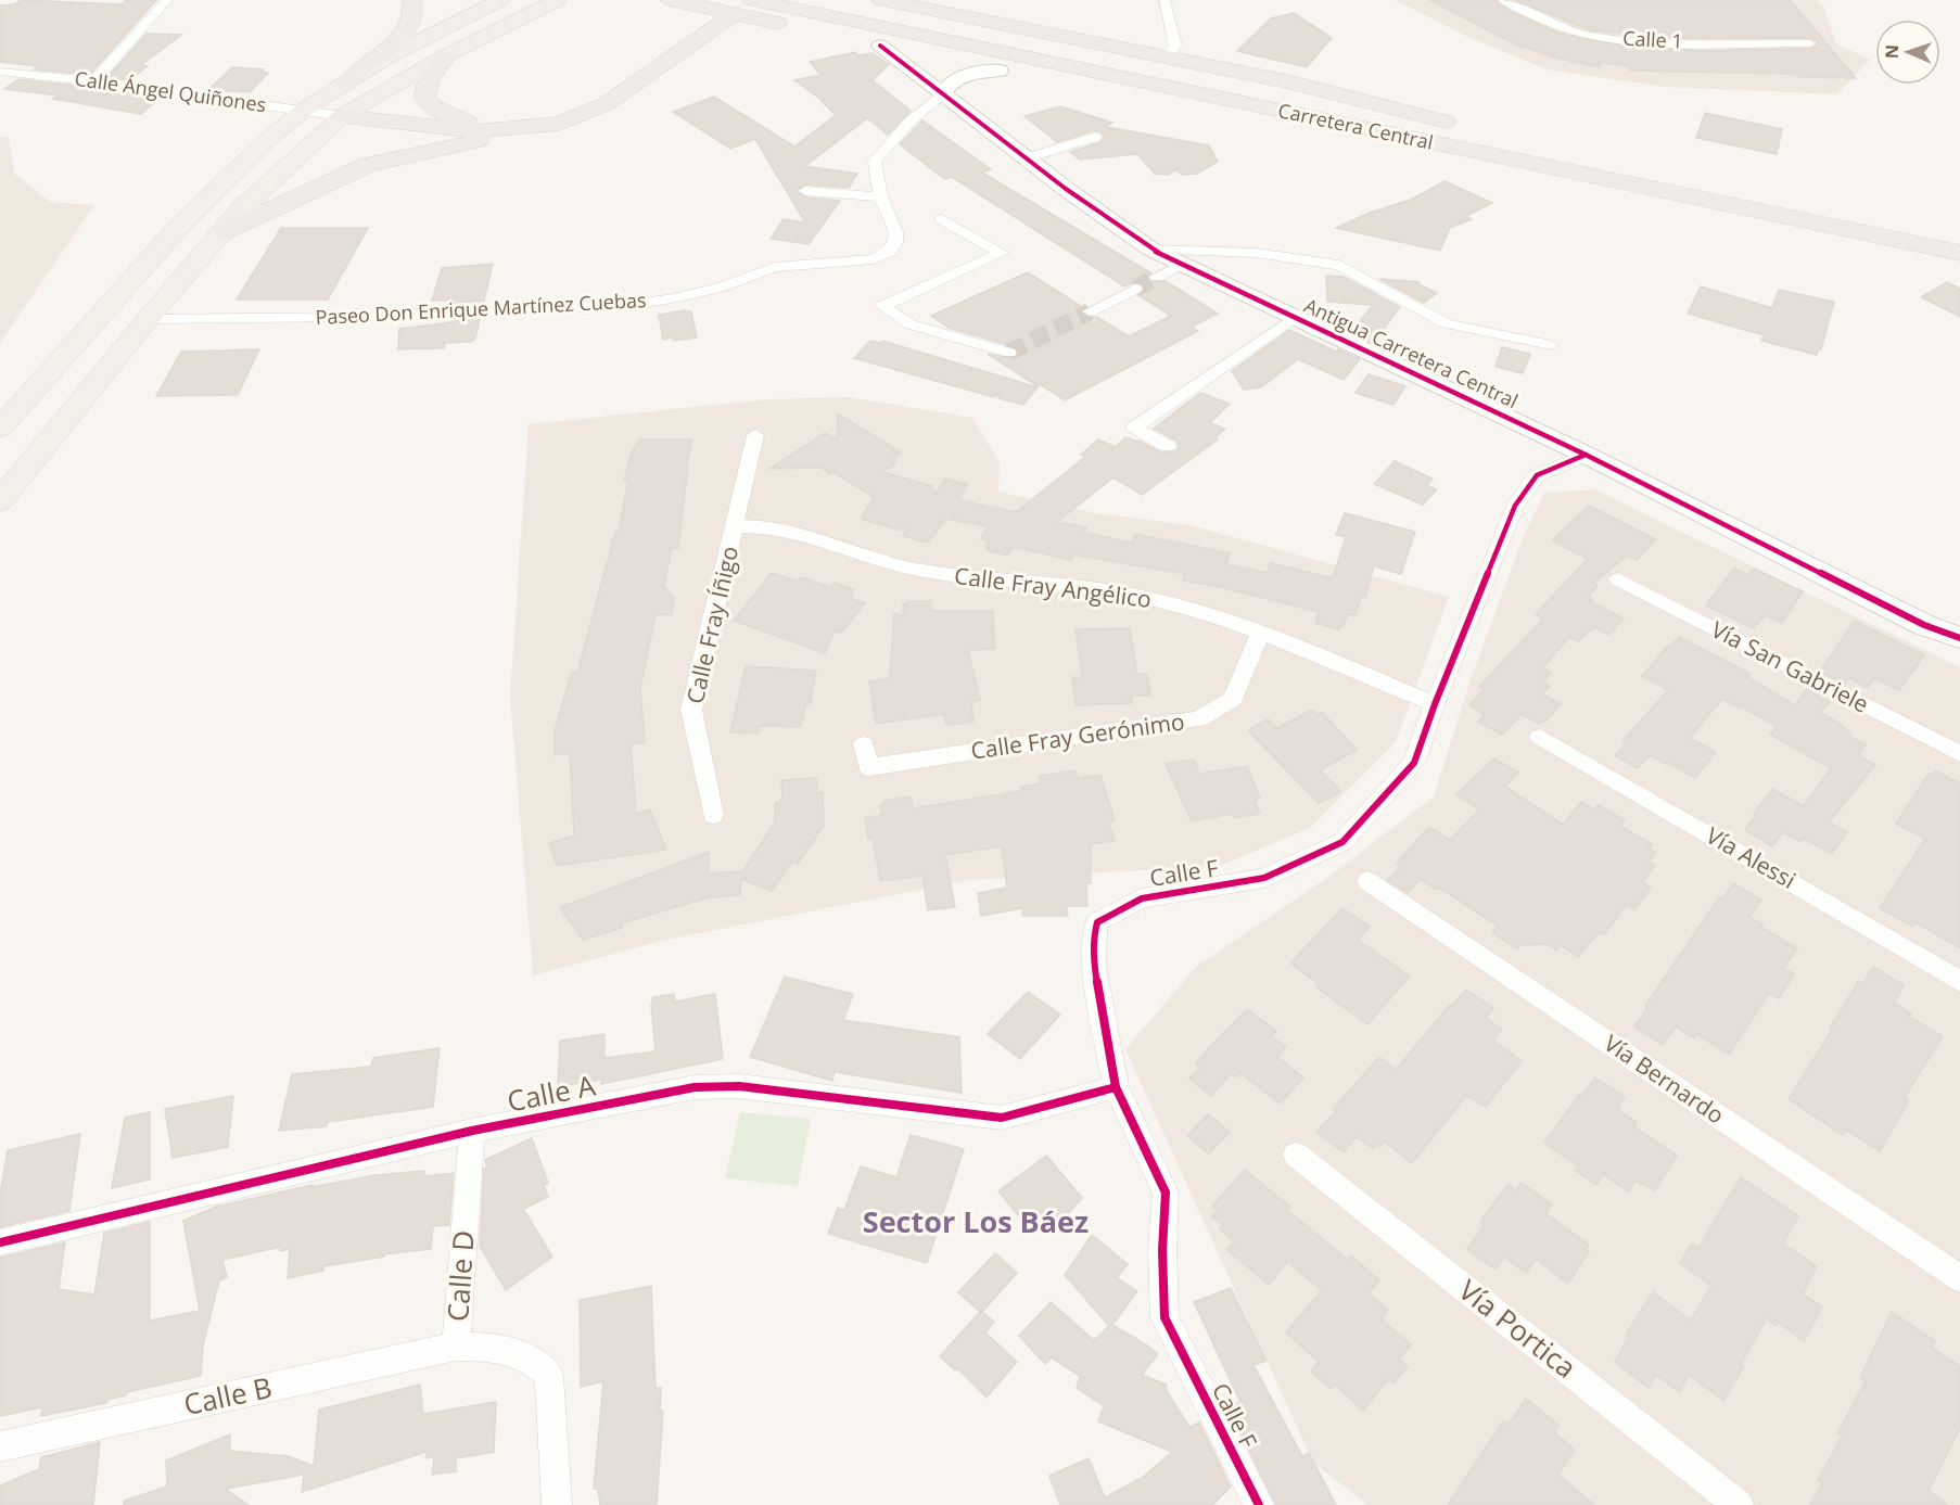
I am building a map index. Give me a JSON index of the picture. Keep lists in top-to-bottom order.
{
  "streets": {
    "highway": ["Carretera Central"],
    "street": [
      "Calle 1",
      "Calle Ángel Quiñones",
      "Paseo Don Enrique Martínez Cuebas",
      "Antigua Carretera Central",
      "Calle Fray Angélico",
      "Calle Fray Íñigo",
      "Vía San Gabriele",
      "Calle Fray Gerónimo",
      "Vía Alessi",
      "Calle F",
      "Vía Bernardo",
      "Calle A",
      "Calle D",
      "Vía Portica",
      "Calle B"
    ]
  },
  "crossings": [
    ["Paseo Don Enrique Martínez Cuebas", "Antigua Carretera Central"],
    ["Antigua Carretera Central", "Calle F"],
    ["Calle Fray Angélico", "Calle Fray Íñigo"],
    ["Calle Fray Angélico", "Calle Fray Gerónimo"],
    ["Calle Fray Angélico", "Calle F"],
    ["Calle F", "Calle A"],
    ["Calle A", "Calle D"],
    ["Calle D", "Calle B"]
  ],
  "districts": ["Sector Los Báez"],
  "north": "left"
}
